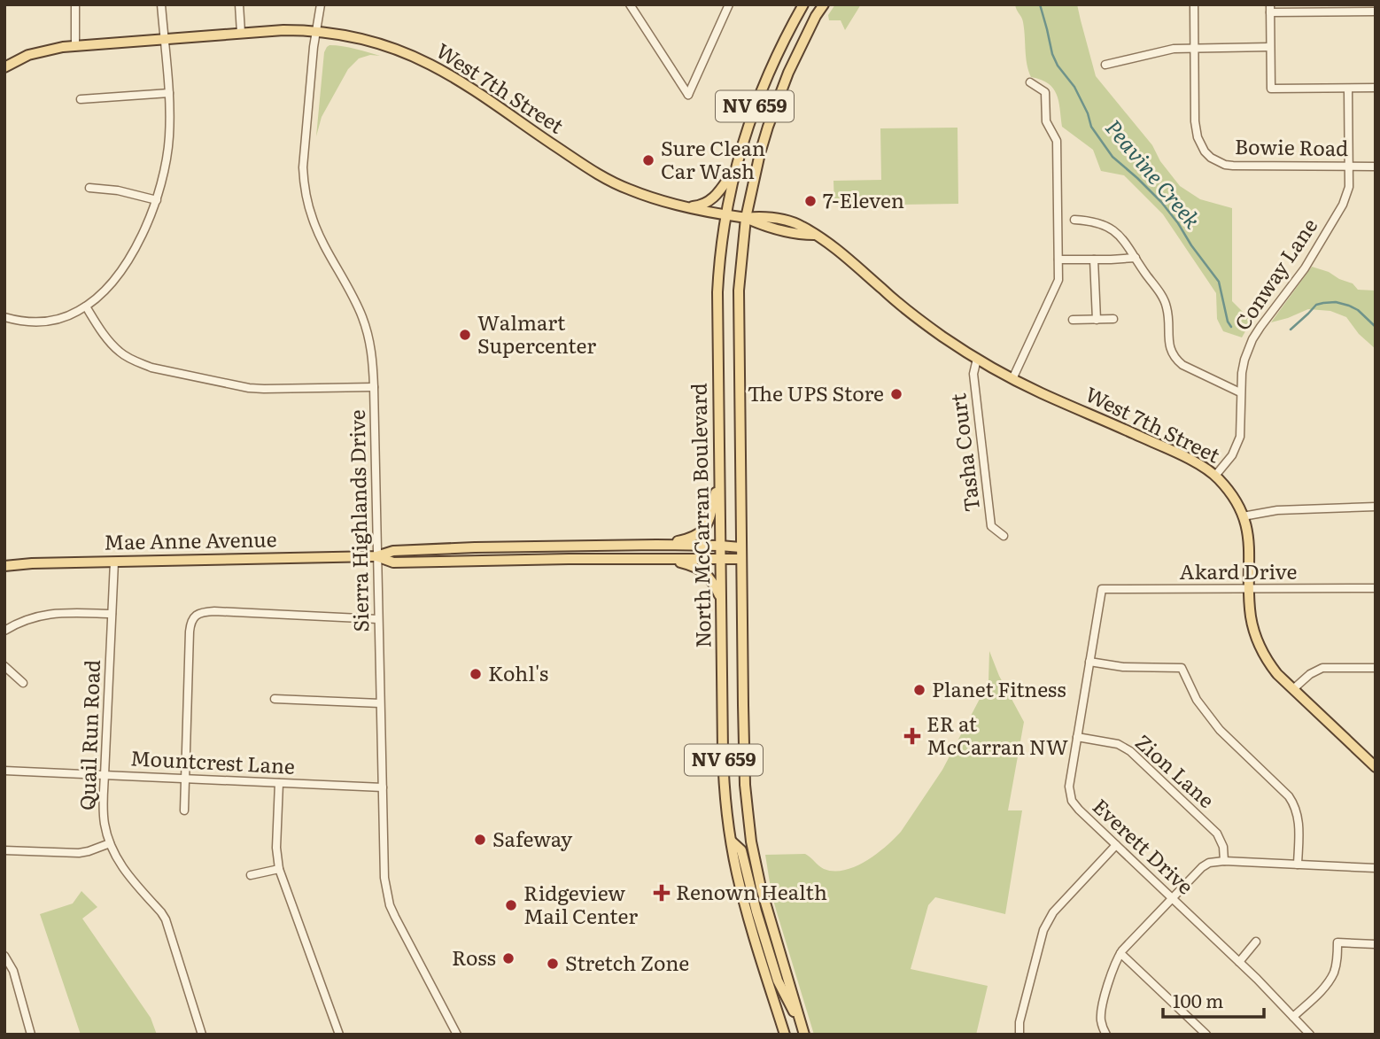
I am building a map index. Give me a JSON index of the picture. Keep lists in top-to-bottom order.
{
  "streets": {
    "main road": [
      "West 7th Street",
      "NV 659",
      "North McCarran Boulevard",
      "Mae Anne Avenue"
    ],
    "street": [
      "Bowie Road",
      "Conway Lane",
      "Tasha Court",
      "Sierra Highlands Drive",
      "Akard Drive",
      "Quail Run Road",
      "Mountcrest Lane",
      "Zion Lane",
      "Everett Drive"
    ]
  },
  "crossings": [
    ["West 7th Street", "Conway Lane"],
    ["West 7th Street", "Tasha Court"],
    ["West 7th Street", "North McCarran Boulevard"],
    ["West 7th Street", "Sierra Highlands Drive"],
    ["West 7th Street", "Akard Drive"],
    ["Bowie Road", "Conway Lane"],
    ["North McCarran Boulevard", "Mae Anne Avenue"],
    ["Sierra Highlands Drive", "Mae Anne Avenue"],
    ["Sierra Highlands Drive", "Mountcrest Lane"],
    ["Mae Anne Avenue", "Quail Run Road"],
    ["Akard Drive", "Everett Drive"],
    ["Quail Run Road", "Mountcrest Lane"],
    ["Zion Lane", "Everett Drive"]
  ],
  "water": ["Peavine Creek"],
  "places": {
    "other": [
      "Sure Clean Car Wash",
      "7-Eleven",
      "Walmart Supercenter",
      "The UPS Store",
      "Kohl's",
      "Planet Fitness",
      "Safeway",
      "Ridgeview Mail Center",
      "Ross",
      "Stretch Zone"
    ],
    "health": ["ER at McCarran NW", "Renown Health"]
  },
  "scale_bar": "100 m"
}
